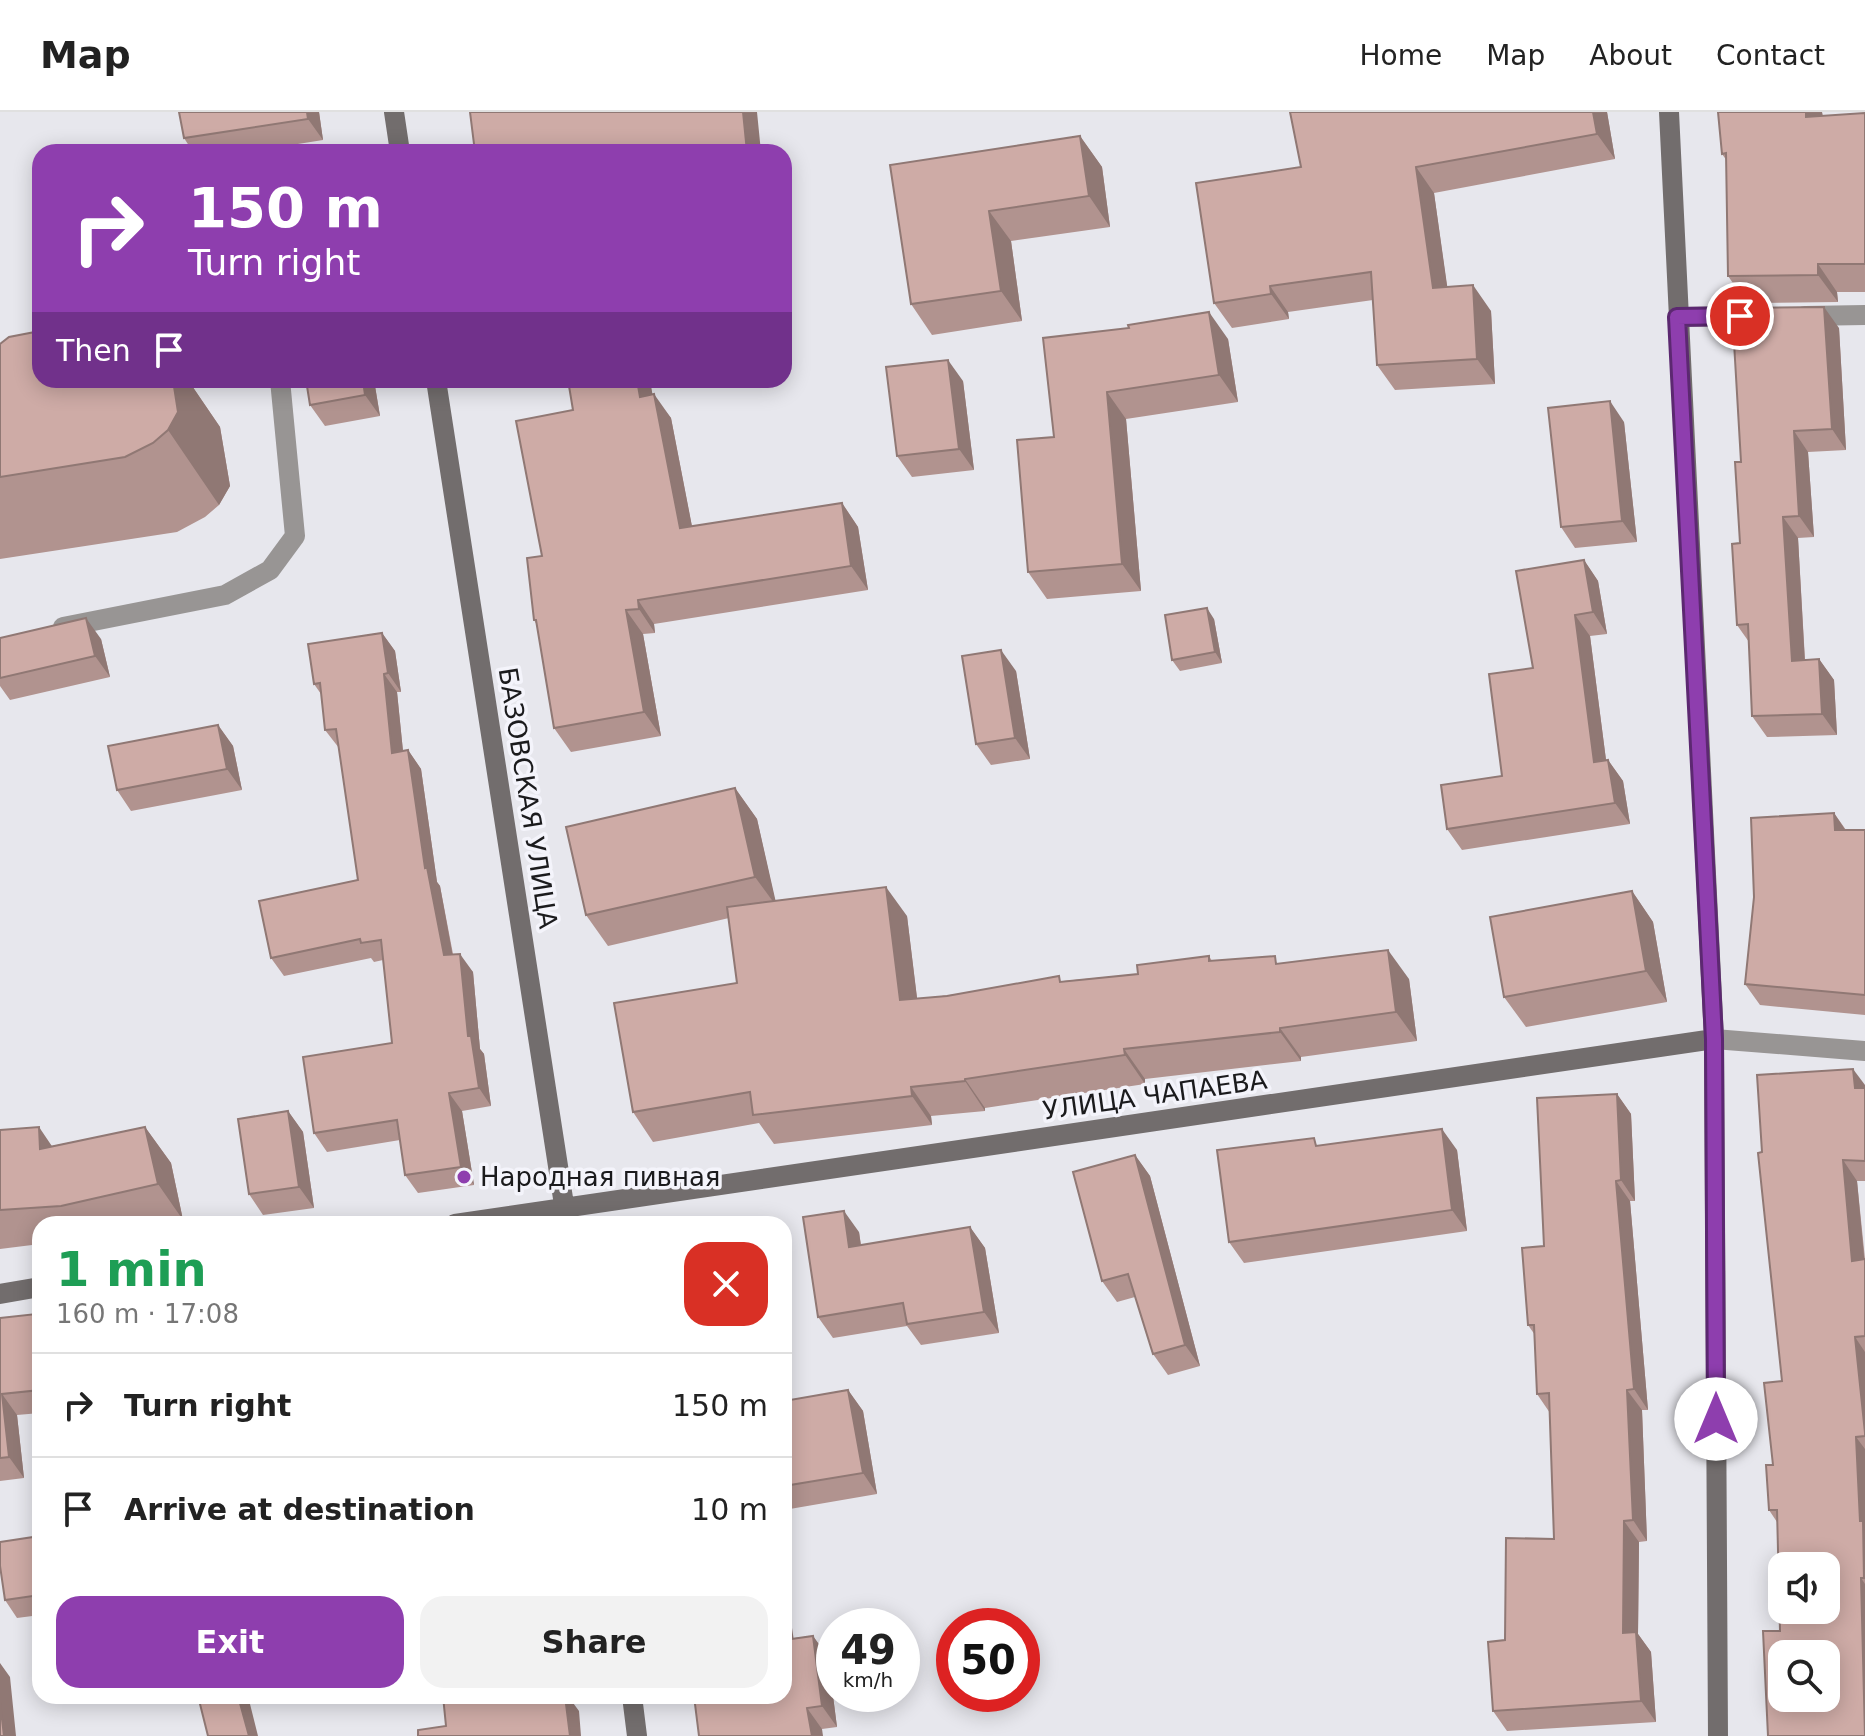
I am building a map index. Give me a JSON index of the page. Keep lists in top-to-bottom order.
{
  "streets": {
    "street": ["БАЗОВСКАЯ УЛИЦА", "УЛИЦА ЧАПАЕВА"]
  },
  "crossings": [
    ["БАЗОВСКАЯ УЛИЦА", "УЛИЦА ЧАПАЕВА"]
  ],
  "places": ["Народная пивная"],
  "page": {
    "header": "Map",
    "nav": [
      "Home",
      "Map",
      "About",
      "Contact"
    ],
    "turn": ["150 m", "Turn right"],
    "then": "Then",
    "heading": ["1 min", "160 m · 17:08"],
    "list": [
      {
        "name": "Turn right",
        "value": "150 m"
      },
      {
        "name": "Arrive at destination",
        "value": "10 m"
      }
    ],
    "buttons": ["Exit", "Share"],
    "speed": "49 km/h",
    "limit": "50"
  }
}
